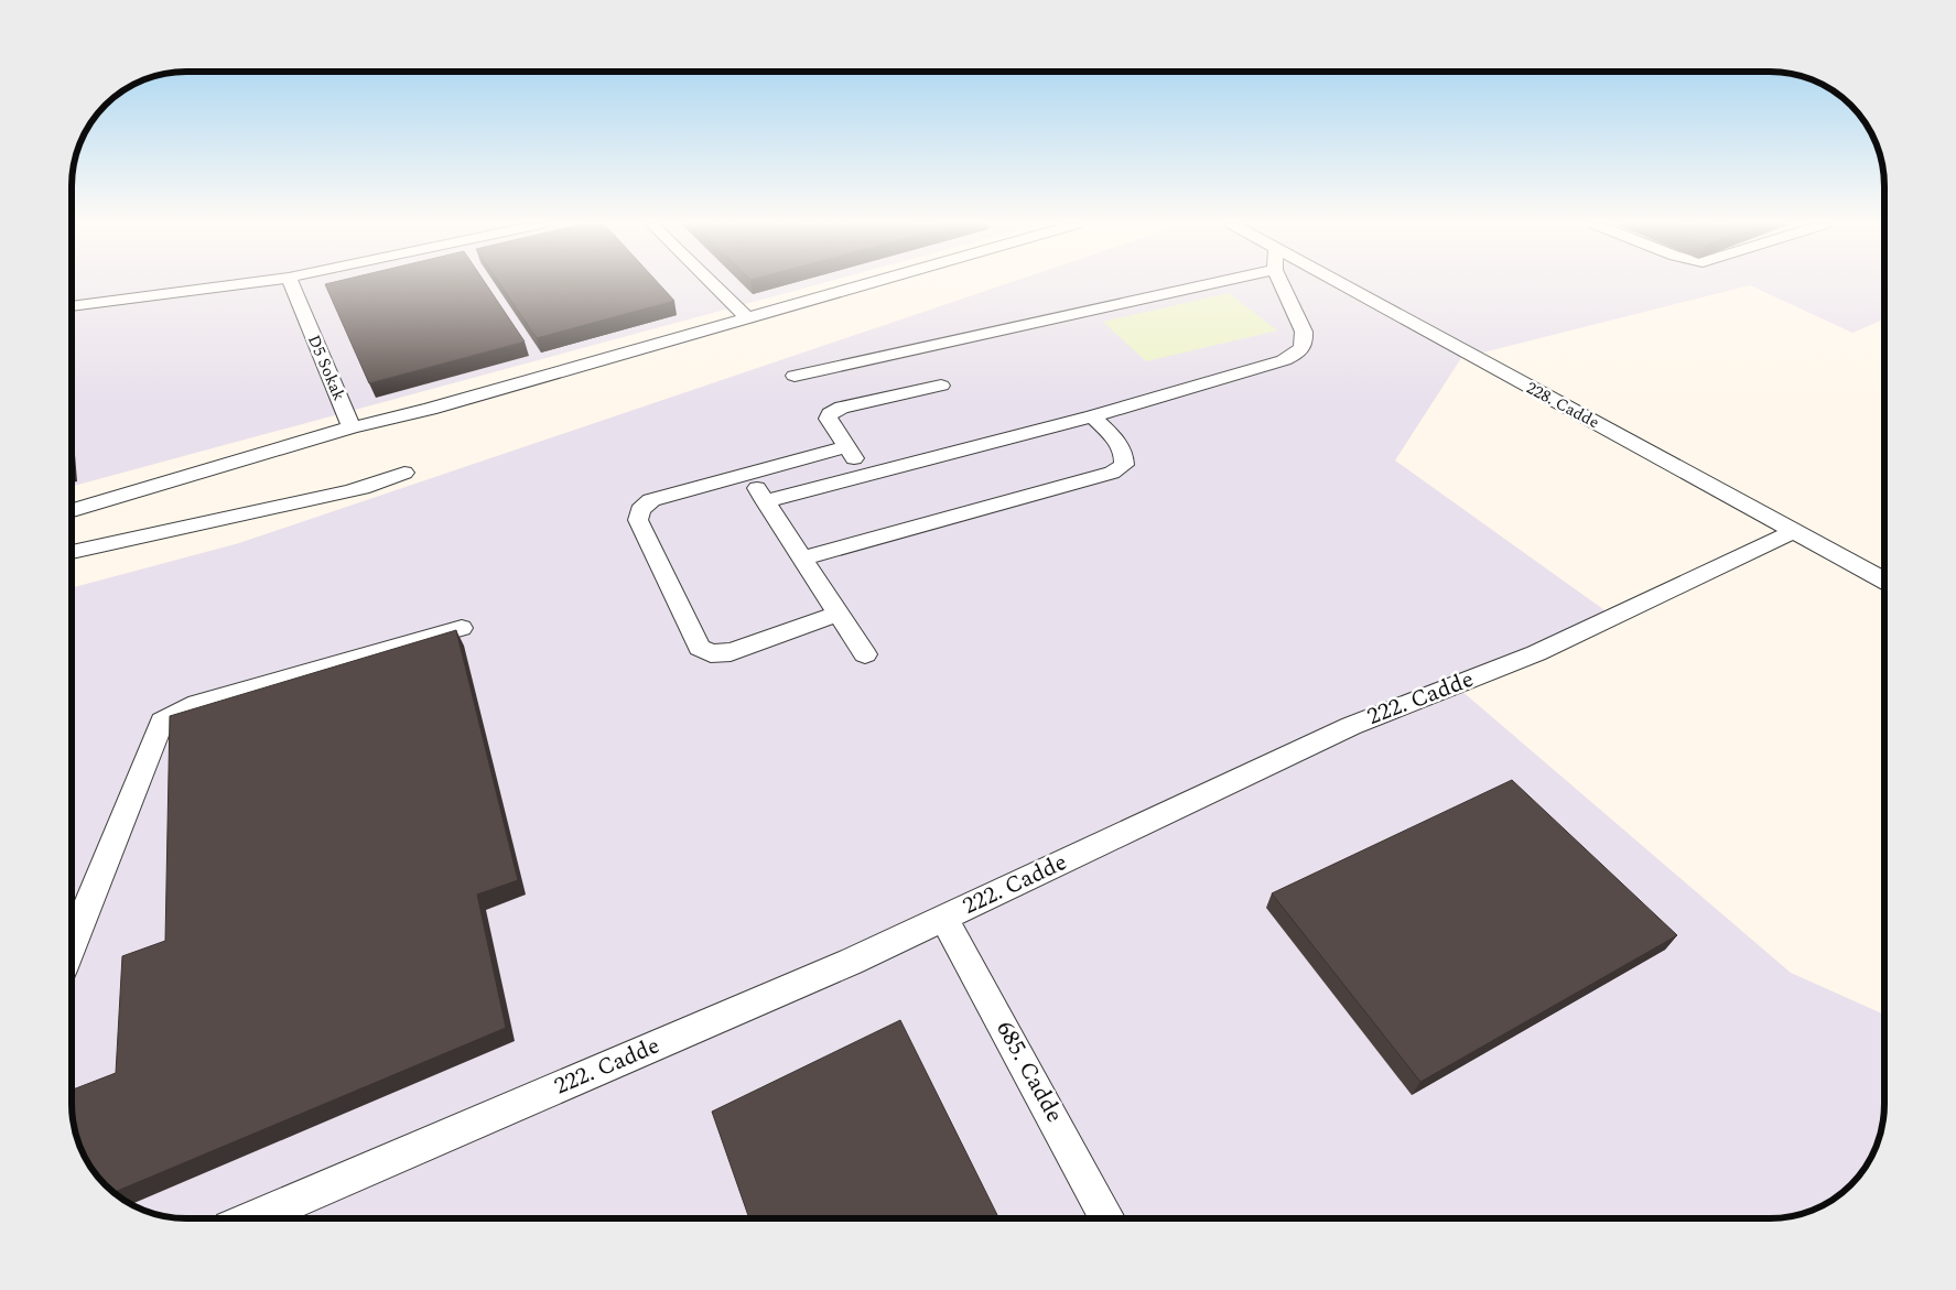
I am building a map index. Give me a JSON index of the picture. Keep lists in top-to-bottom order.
{
  "streets": {
    "street": [
      "D5 Sokak",
      "228. Cadde",
      "222. Cadde",
      "685. Cadde"
    ]
  },
  "crossings": [
    ["228. Cadde", "222. Cadde"],
    ["222. Cadde", "685. Cadde"]
  ]
}
